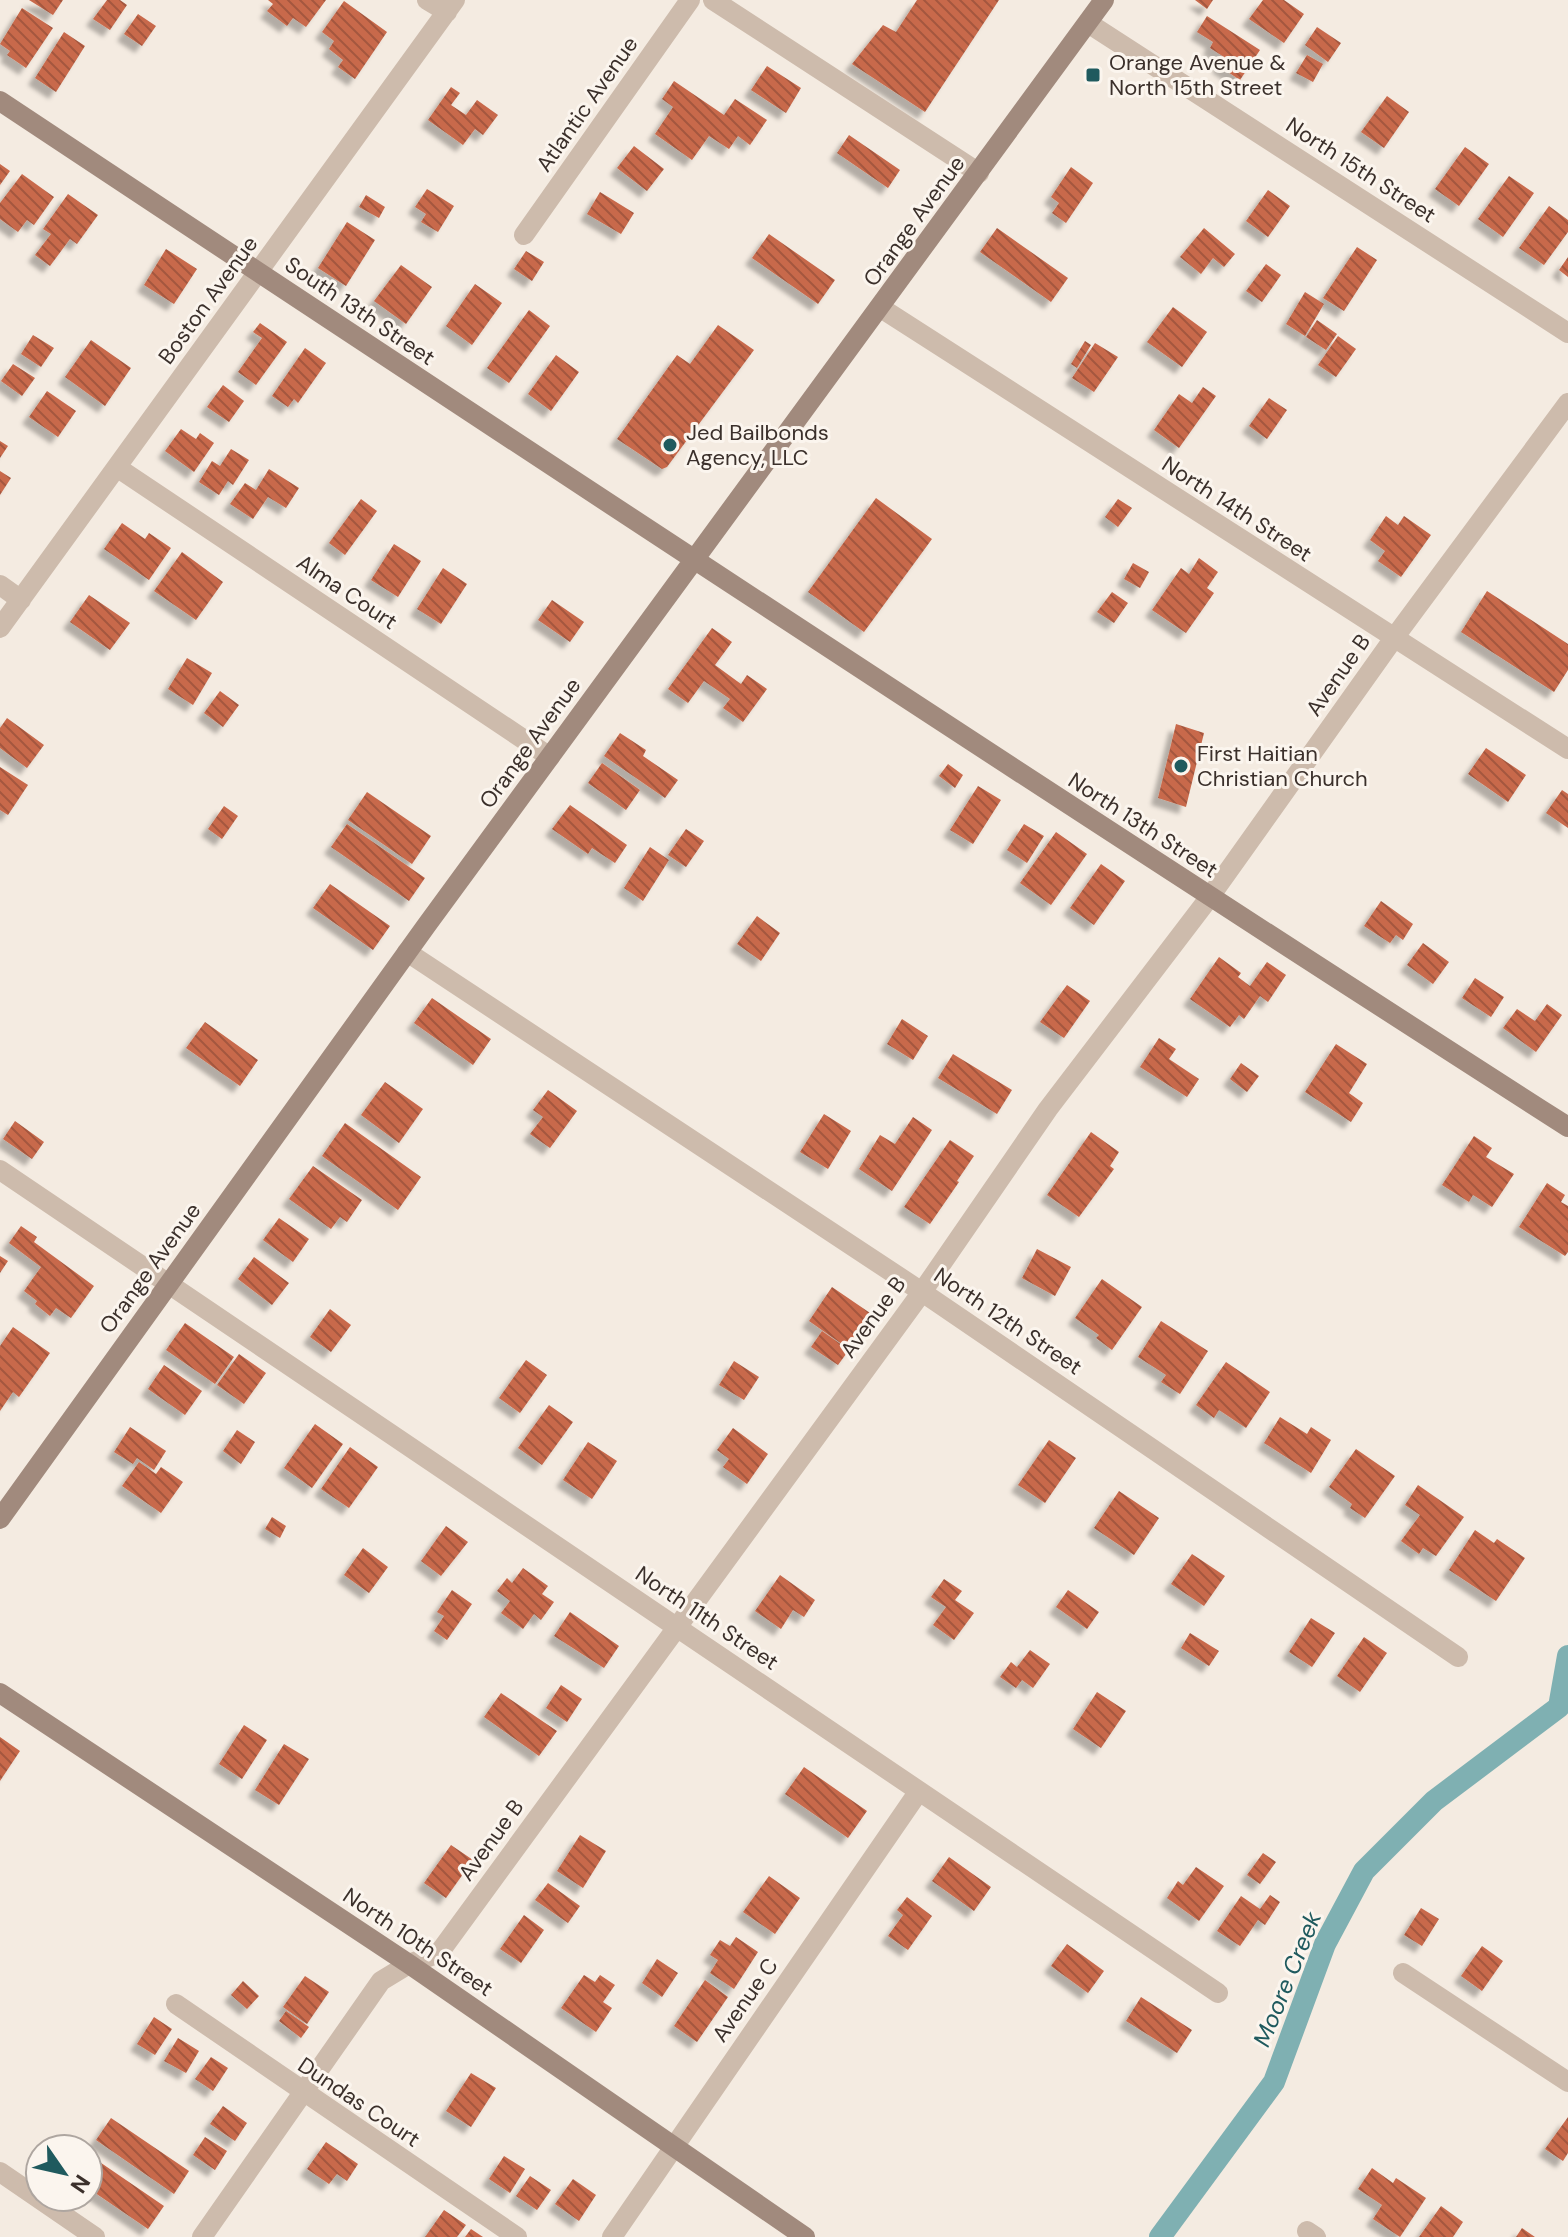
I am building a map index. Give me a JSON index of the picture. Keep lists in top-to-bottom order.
{
  "streets": {
    "street": [
      "Atlantic Avenue",
      "North 15th Street",
      "Orange Avenue",
      "Boston Avenue",
      "South 13th Street",
      "North 14th Street",
      "Alma Court",
      "Avenue B",
      "North 13th Street",
      "North 12th Street",
      "North 11th Street",
      "North 10th Street",
      "Avenue C",
      "Dundas Court"
    ]
  },
  "crossings": [
    ["North 15th Street", "Orange Avenue"],
    ["Orange Avenue", "South 13th Street"],
    ["Orange Avenue", "North 14th Street"],
    ["Orange Avenue", "Alma Court"],
    ["Orange Avenue", "North 13th Street"],
    ["Orange Avenue", "North 12th Street"],
    ["Orange Avenue", "North 11th Street"],
    ["Boston Avenue", "South 13th Street"],
    ["Boston Avenue", "Alma Court"],
    ["South 13th Street", "North 13th Street"],
    ["North 14th Street", "Avenue B"],
    ["Avenue B", "North 13th Street"],
    ["Avenue B", "North 12th Street"],
    ["Avenue B", "North 11th Street"],
    ["Avenue B", "North 10th Street"],
    ["Avenue B", "Dundas Court"],
    ["North 11th Street", "Avenue C"],
    ["North 10th Street", "Avenue C"]
  ],
  "water": ["Moore Creek"],
  "places": {
    "transit": ["Orange Avenue & North 15th Street"],
    "other": ["Jed Bailbonds Agency, LLC", "First Haitian Christian Church"]
  },
  "north": "bottom right"
}
